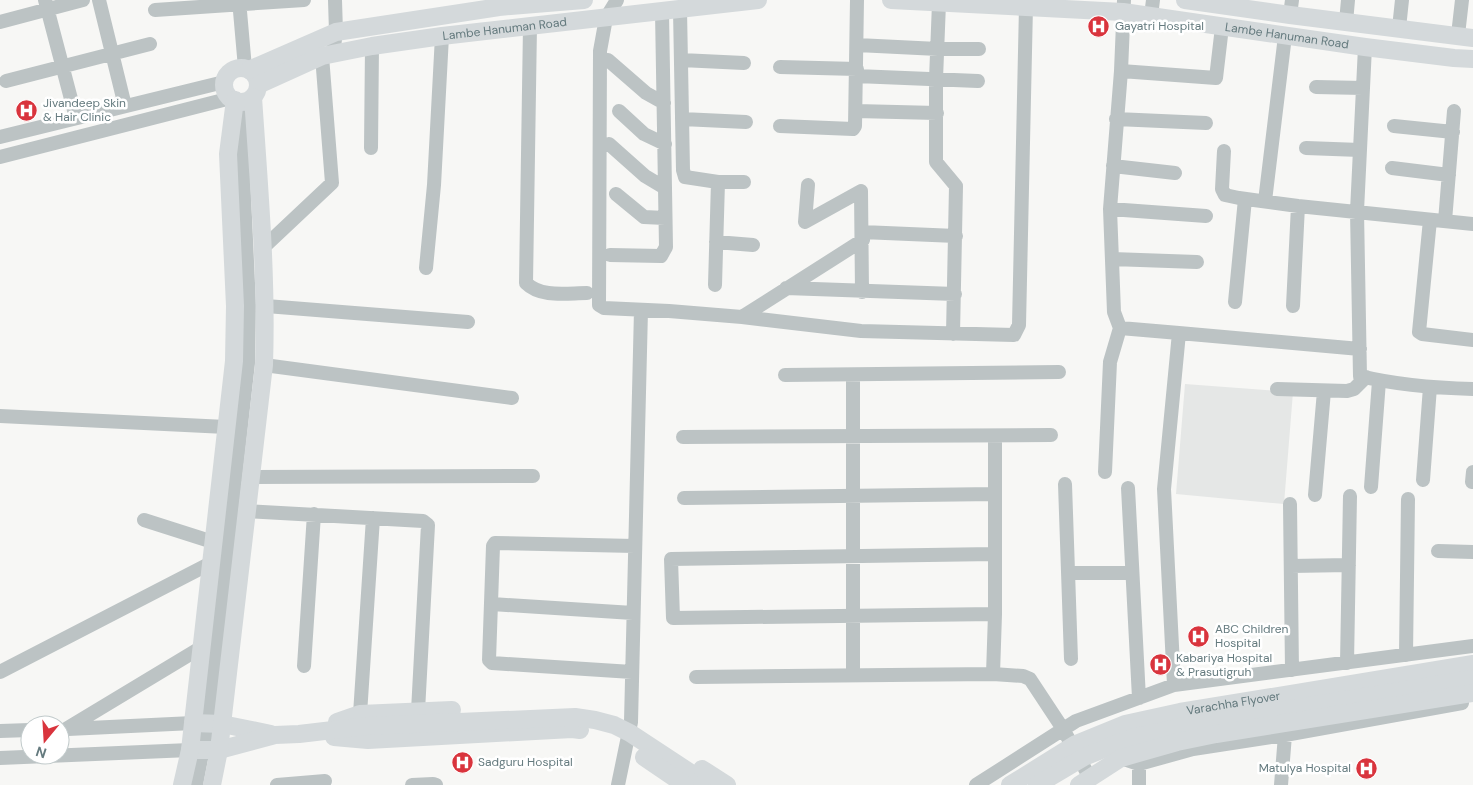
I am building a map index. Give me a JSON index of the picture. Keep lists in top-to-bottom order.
{
  "streets": {
    "main road": ["Lambe Hanuman Road", "Varachha Flyover"]
  },
  "places": {
    "hospital": [
      "Gayatri Hospital",
      "Jivandeep Skin & Hair Clinic",
      "ABC Children Hospital",
      "Kabariya Hospital & Prasutigruh",
      "Sadguru Hospital",
      "Matulya Hospital"
    ]
  },
  "north": "bottom"
}
